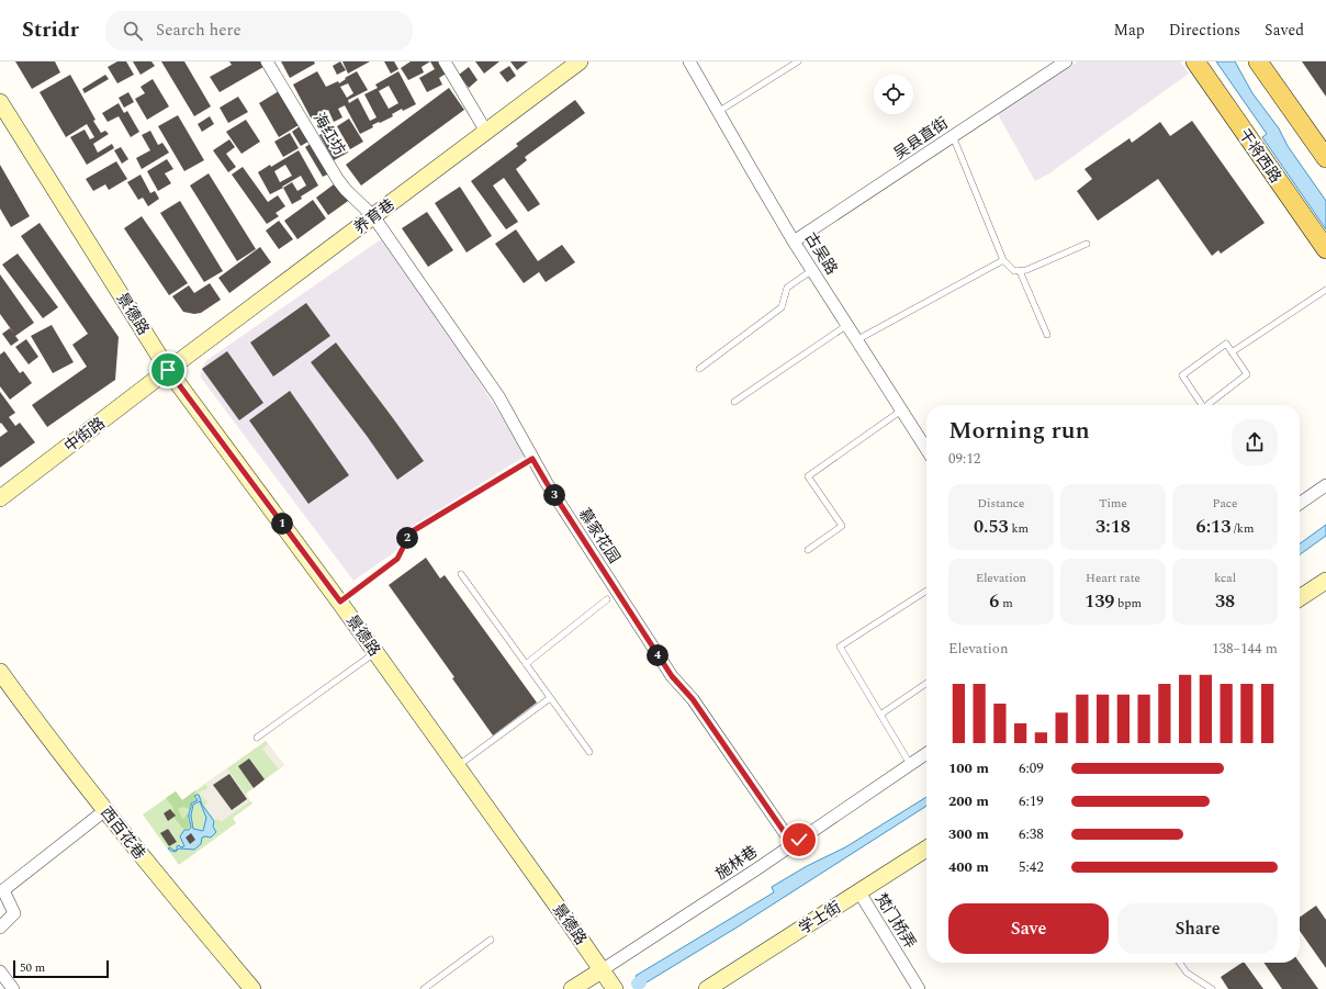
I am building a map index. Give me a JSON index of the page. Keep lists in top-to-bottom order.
{
  "streets": {
    "main road": [
      "干将西路",
      "养育巷",
      "景德路",
      "中街路",
      "西百花巷",
      "学士街"
    ],
    "street": [
      "海红坊",
      "吴县直街",
      "古吴路",
      "慕家花园",
      "施林巷",
      "梵门桥弄"
    ]
  },
  "crossings": [
    ["海红坊", "养育巷"],
    ["海红坊", "慕家花园"],
    ["吴县直街", "古吴路"],
    ["养育巷", "景德路"],
    ["养育巷", "中街路"],
    ["养育巷", "慕家花园"],
    ["景德路", "中街路"],
    ["景德路", "施林巷"],
    ["慕家花园", "施林巷"],
    ["学士街", "梵门桥弄"]
  ],
  "scale_bar": "50 m",
  "page": {
    "header": "Stridr",
    "search": "Search here",
    "nav": ["Map", "Directions", "Saved"],
    "heading": ["Morning run", "09:12"],
    "stats": [
      ["Distance", "0.53 km"],
      ["Time", "3:18"],
      ["Pace", "6:13 /km"],
      ["Elevation", "6 m"],
      ["Heart rate", "139 bpm"],
      ["kcal", "38"]
    ],
    "pins": [
      "3",
      "1",
      "2",
      "4"
    ],
    "chart": ["Elevation", "138–144 m"],
    "list": [
      {
        "name": "100 m",
        "note": "6:09"
      },
      {
        "name": "200 m",
        "note": "6:19"
      },
      {
        "name": "300 m",
        "note": "6:38"
      },
      {
        "name": "400 m",
        "note": "5:42"
      }
    ],
    "buttons": ["Save", "Share"],
    "scale": "50 m"
  }
}
